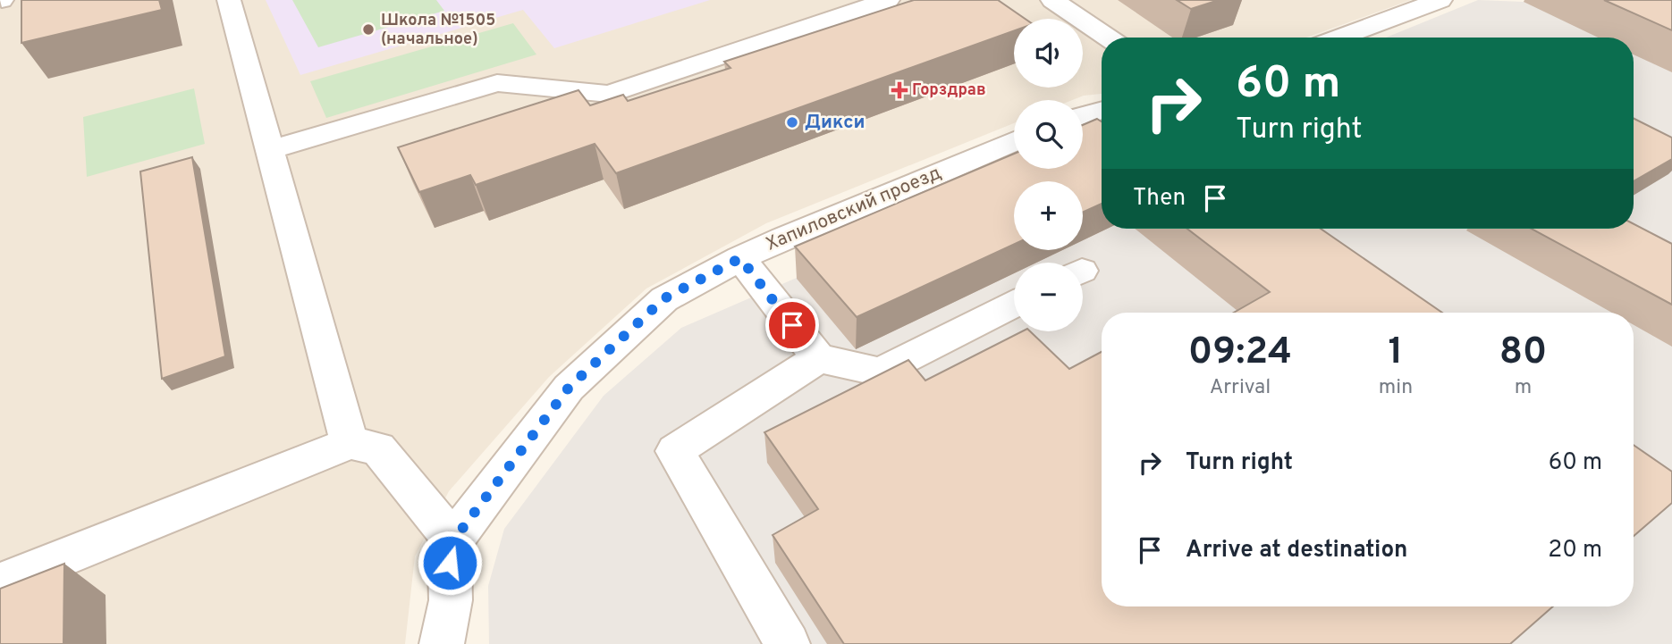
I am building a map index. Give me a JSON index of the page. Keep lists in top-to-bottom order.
{
  "streets": {
    "street": ["Хапиловский проезд"]
  },
  "places": {
    "other": ["Школа №1505 (начальное)", "Дикси"],
    "health": ["Горздрав"]
  },
  "page": {
    "map_buttons": ["+", "−"],
    "turn": ["60 m", "Turn right"],
    "then": "Then",
    "eta": [
      "09:24",
      "Arrival",
      "1",
      "min",
      "80",
      "m"
    ],
    "list": [
      {
        "name": "Turn right",
        "value": "60 m"
      },
      {
        "name": "Arrive at destination",
        "value": "20 m"
      }
    ]
  }
}
